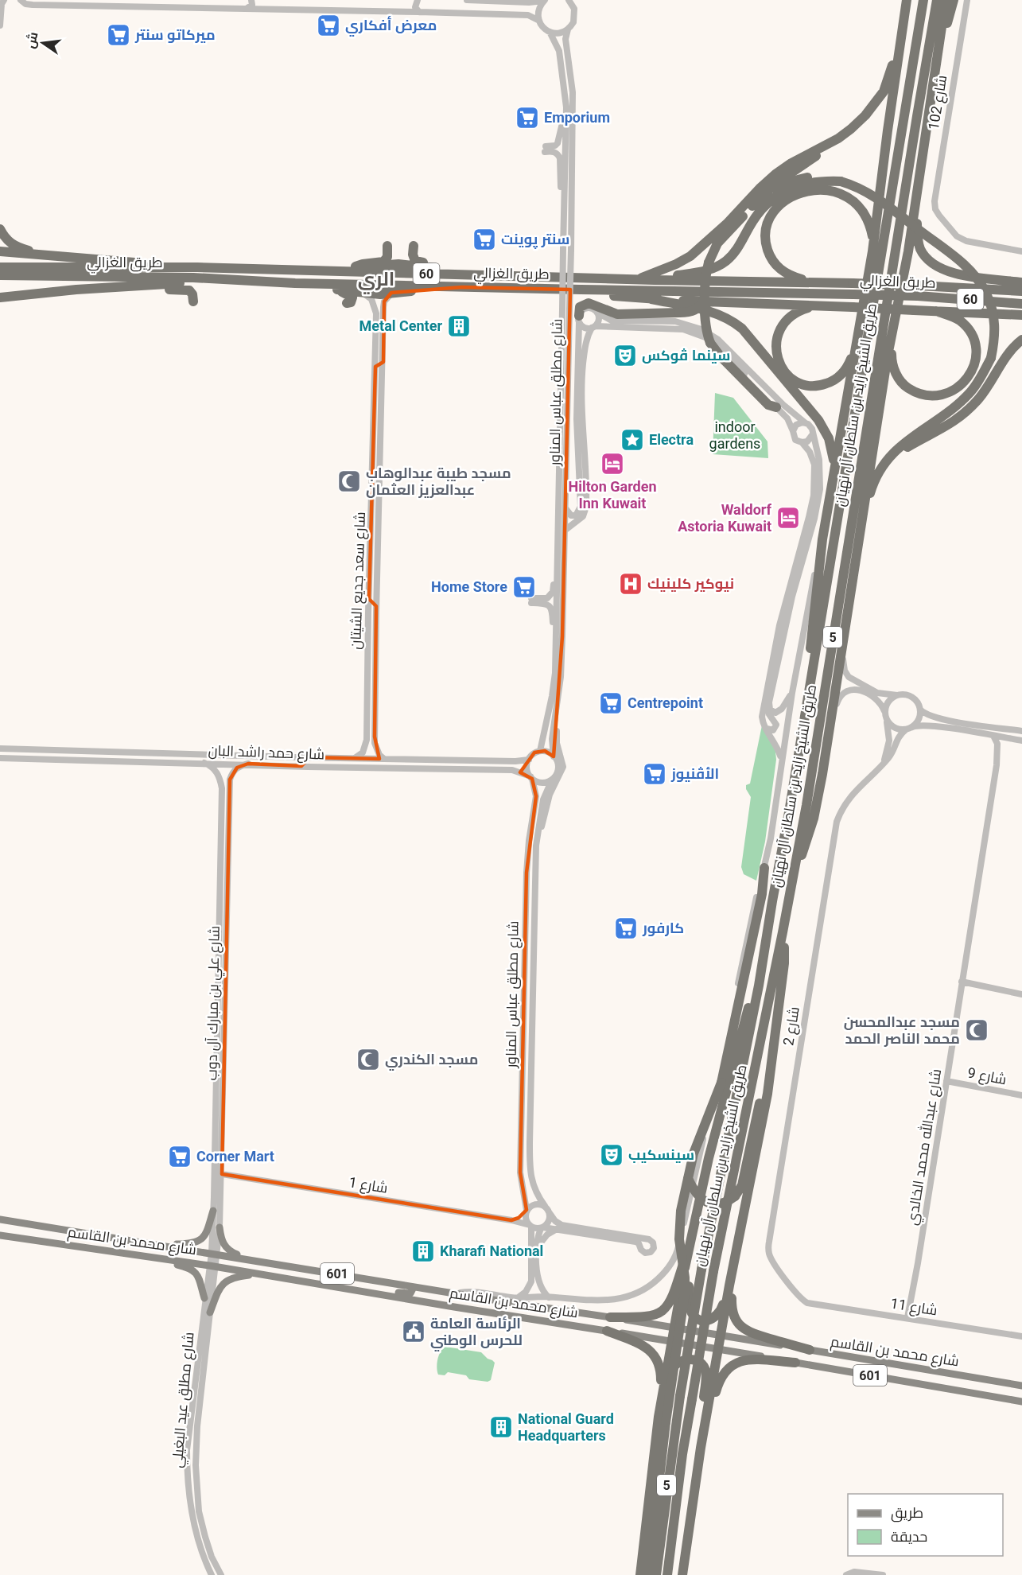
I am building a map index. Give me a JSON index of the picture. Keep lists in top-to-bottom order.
{
  "streets": {
    "highway": [
      "طريق الغزالي",
      "60",
      "طريق الشيخ زايد بن سلطان آل نهيان",
      "5"
    ],
    "main road": ["شارع محمد بن القاسم", "601"],
    "street": [
      "شارع 102",
      "شارع مطلق عباس المناور",
      "شارع سعد جديع الشيتان",
      "شارع حمد راشد البان",
      "شارع علي بن مبارك آل دوب",
      "شارع 2",
      "شارع 9",
      "شارع عبدالله محمد الخالدي",
      "شارع 1",
      "شارع 11",
      "شارع مطلق عيد البغيلي"
    ]
  },
  "crossings": [
    ["شارع مطلق عباس المناور", "شارع حمد راشد البان"],
    ["شارع مطلق عباس المناور", "شارع 1"],
    ["شارع سعد جديع الشيتان", "شارع حمد راشد البان"],
    ["شارع حمد راشد البان", "شارع علي بن مبارك آل دوب"],
    ["شارع علي بن مبارك آل دوب", "شارع 1"],
    ["شارع علي بن مبارك آل دوب", "شارع محمد بن القاسم"],
    ["شارع علي بن مبارك آل دوب", "شارع مطلق عيد البغيلي"],
    ["شارع 2", "شارع 11"],
    ["شارع 9", "شارع عبدالله محمد الخالدي"],
    ["شارع عبدالله محمد الخالدي", "شارع 11"],
    ["شارع محمد بن القاسم", "شارع مطلق عيد البغيلي"]
  ],
  "districts": ["الري"],
  "parks": ["indoor gardens"],
  "places": {
    "supermarket": [
      "معرض أفكاري",
      "ميركاتو سنتر",
      "Emporium",
      "سنتر پوينت",
      "Home Store",
      "Centrepoint",
      "الأڤنيوز",
      "كارفور",
      "Corner Mart"
    ],
    "building": ["Metal Center", "Kharafi National", "National Guard Headquarters"],
    "theatre": ["سينما ڤوكس", "سينسكيب"],
    "place": ["Electra"],
    "hotel": ["Hilton Garden Inn Kuwait", "Waldorf Astoria Kuwait"],
    "mosque": ["مسجد طيبة عبدالوهاب عبدالعزيز العثمان", "مسجد عبدالمحسن محمد الناصر الحمد", "مسجد الكندري"],
    "hospital": ["نيوكير كلينيك"],
    "public building": ["الرئاسة العامة للحرس الوطني"]
  },
  "legend": ["طريق", "حديقة"],
  "north": "left"
}
